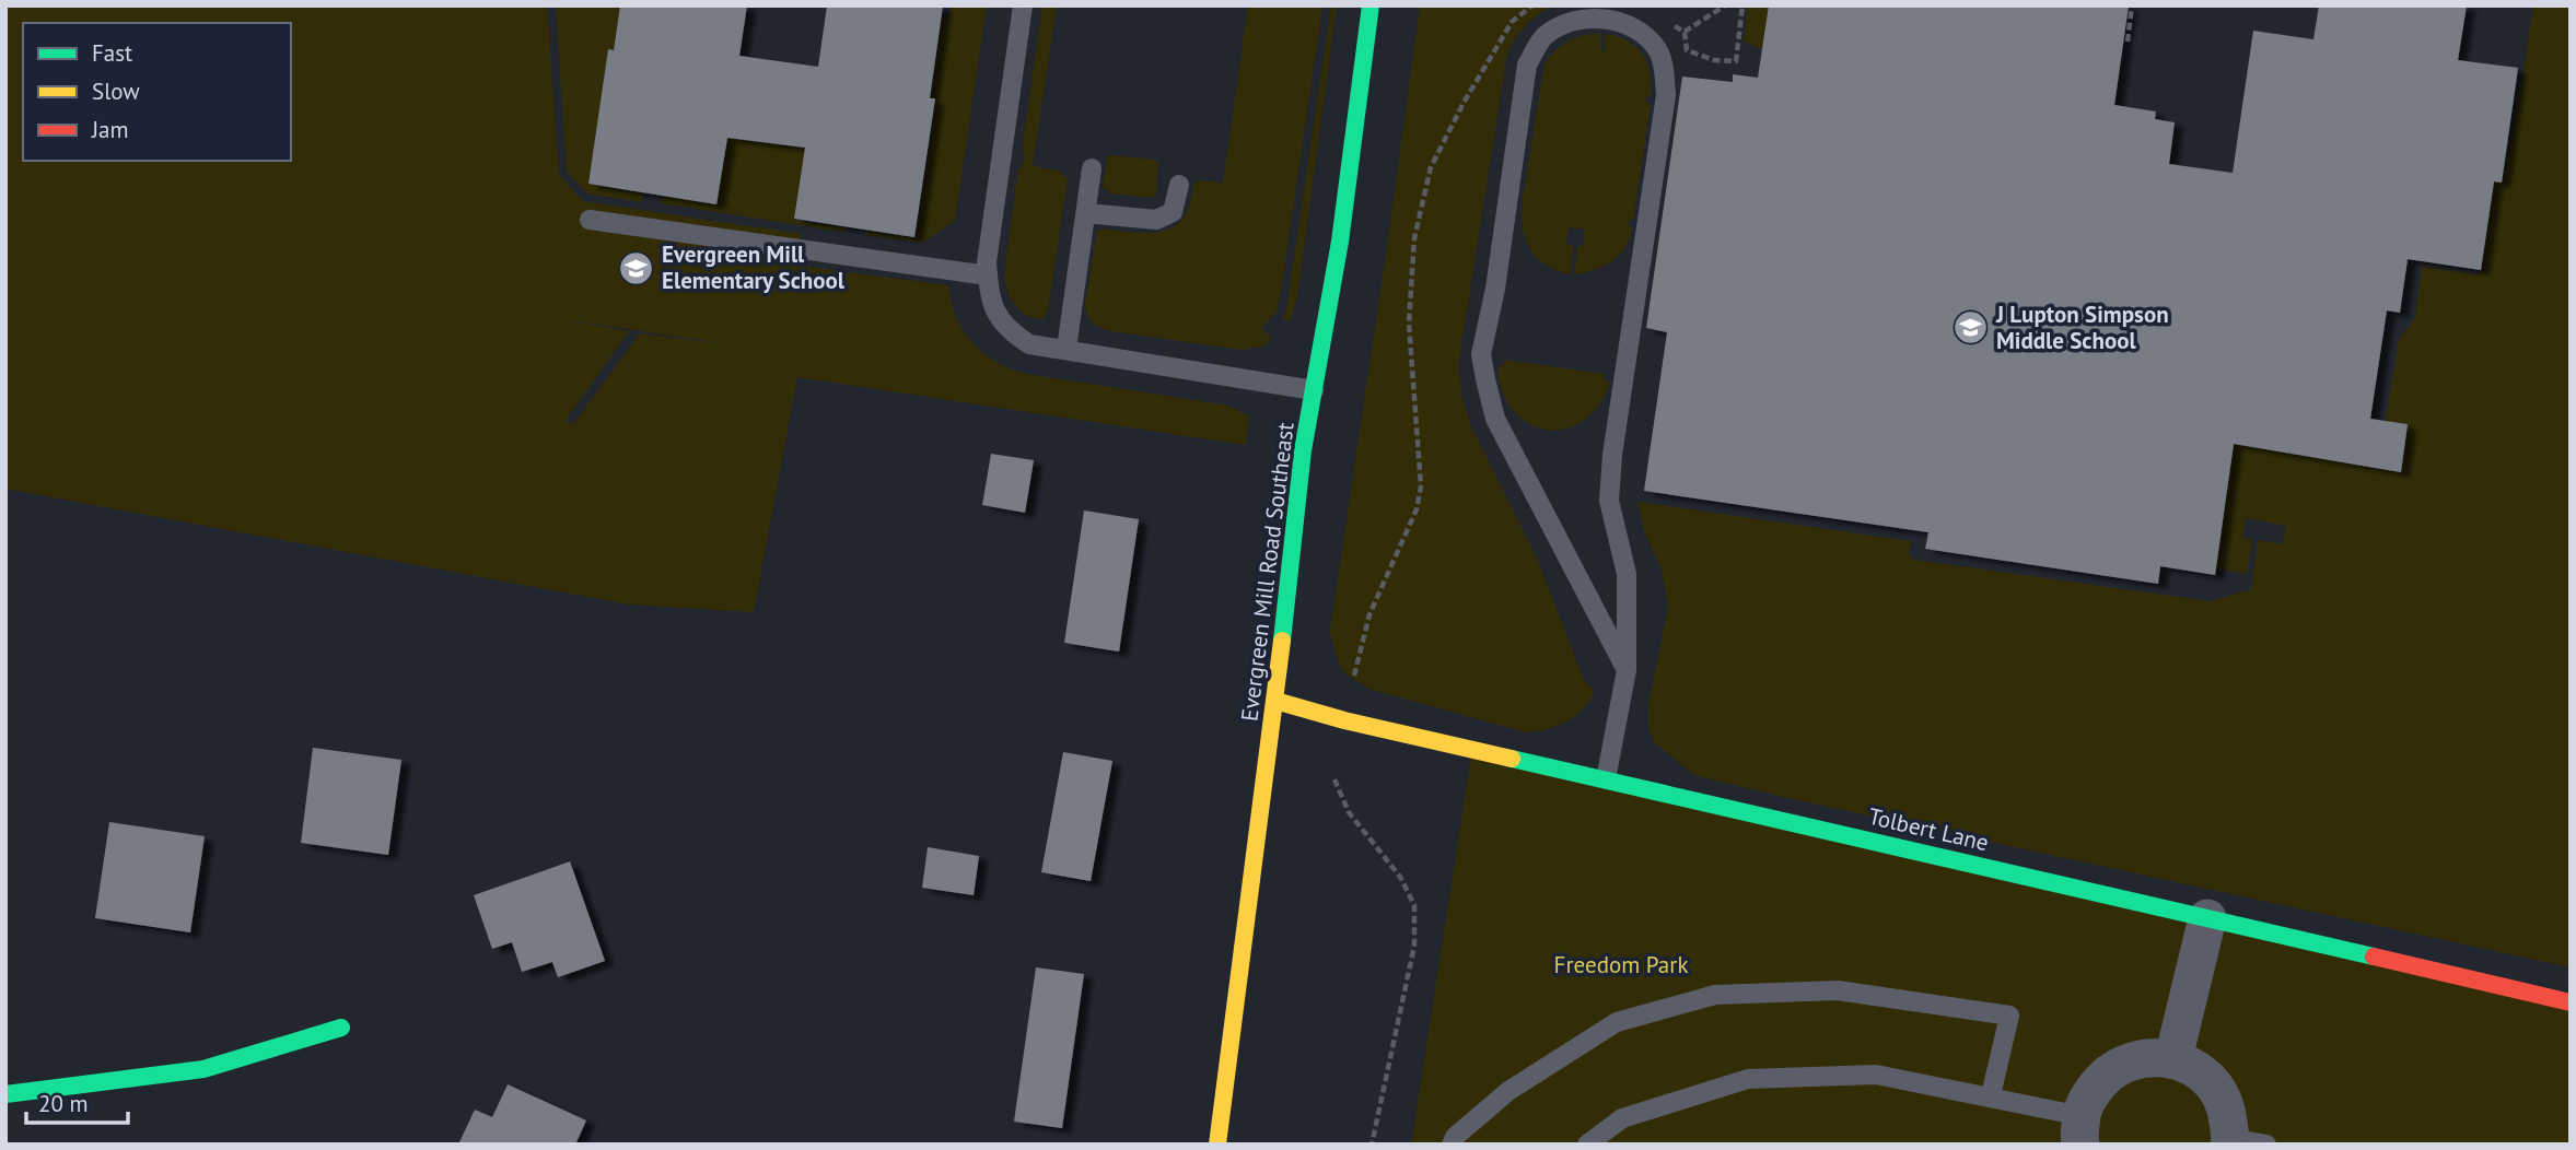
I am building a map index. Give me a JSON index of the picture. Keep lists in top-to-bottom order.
{
  "streets": {
    "street": ["Evergreen Mill Road Southeast", "Tolbert Lane"]
  },
  "crossings": [
    ["Evergreen Mill Road Southeast", "Tolbert Lane"]
  ],
  "parks": ["Freedom Park"],
  "places": {
    "school or university": ["Evergreen Mill Elementary School", "J Lupton Simpson Middle School"]
  },
  "legend": ["Fast", "Slow", "Jam"],
  "scale_bar": "20 m"
}
